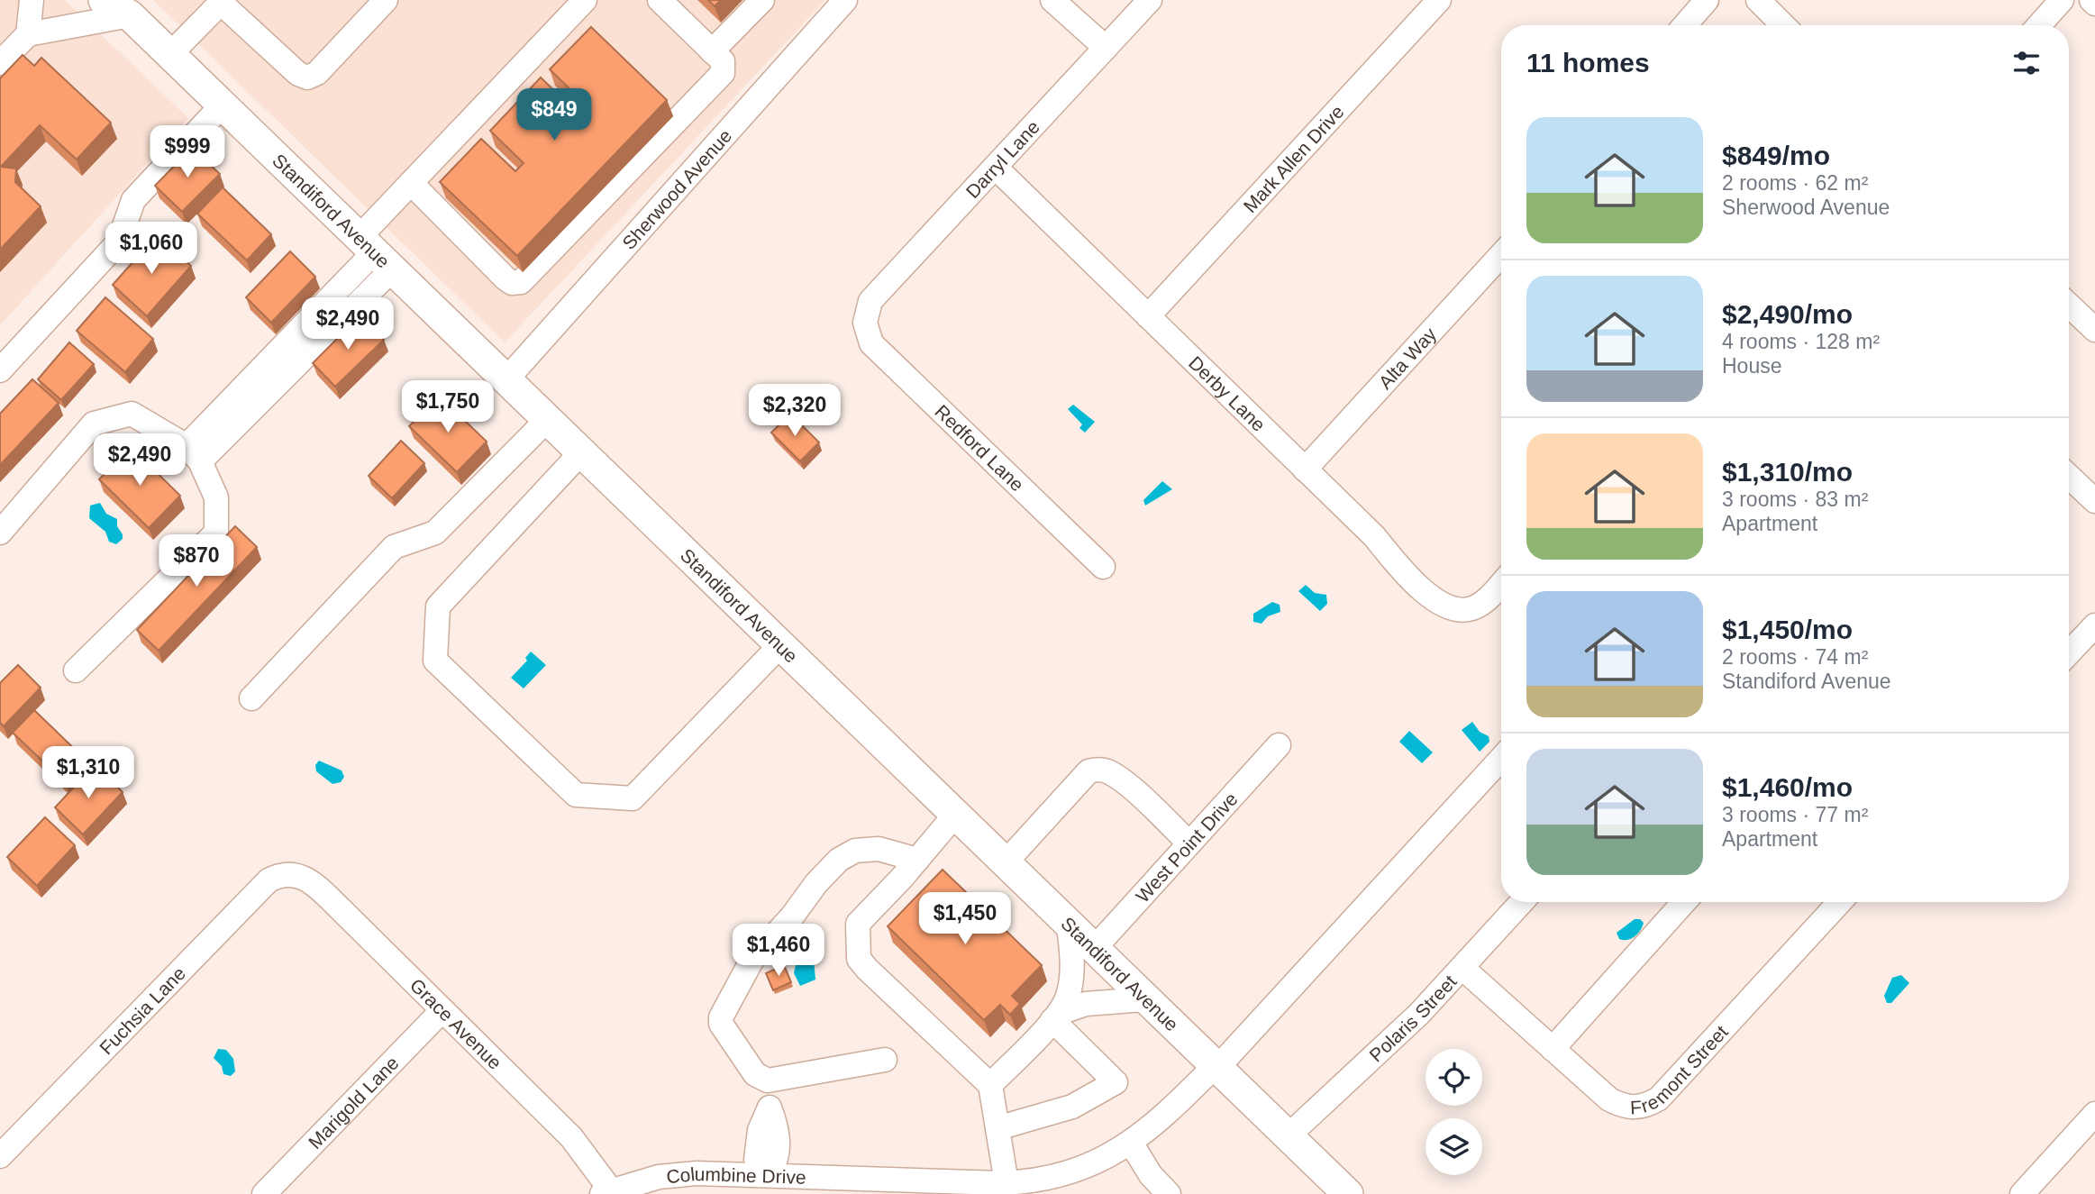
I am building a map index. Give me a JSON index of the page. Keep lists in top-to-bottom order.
{
  "streets": {
    "main road": ["Standiford Avenue"],
    "street": [
      "Mark Allen Drive",
      "Darryl Lane",
      "Sherwood Avenue",
      "Alta Way",
      "Derby Lane",
      "Redford Lane",
      "West Point Drive",
      "Fuchsia Lane",
      "Polaris Street",
      "Grace Avenue",
      "Fremont Street",
      "Marigold Lane",
      "Columbine Drive"
    ]
  },
  "crossings": [
    ["Mark Allen Drive", "Derby Lane"],
    ["Darryl Lane", "Derby Lane"],
    ["Darryl Lane", "Redford Lane"],
    ["Sherwood Avenue", "Standiford Avenue"],
    ["Standiford Avenue", "West Point Drive"],
    ["Standiford Avenue", "Polaris Street"],
    ["Standiford Avenue", "Columbine Drive"],
    ["Alta Way", "Derby Lane"],
    ["Fuchsia Lane", "Grace Avenue"],
    ["Polaris Street", "Fremont Street"],
    ["Grace Avenue", "Marigold Lane"],
    ["Grace Avenue", "Columbine Drive"]
  ],
  "page": {
    "heading": "11 homes",
    "price": [
      "$849",
      "$999",
      "$1,060",
      "$2,490",
      "$1,750",
      "$2,320",
      "$2,490",
      "$870",
      "$1,310",
      "$1,450",
      "$1,460"
    ],
    "list": [
      {
        "name": "$849/mo",
        "note": "2 rooms · 62 m² · Sherwood Avenue"
      },
      {
        "name": "$2,490/mo",
        "note": "4 rooms · 128 m² · House"
      },
      {
        "name": "$1,310/mo",
        "note": "3 rooms · 83 m² · Apartment"
      },
      {
        "name": "$1,450/mo",
        "note": "2 rooms · 74 m² · Standiford Avenue"
      },
      {
        "name": "$1,460/mo",
        "note": "3 rooms · 77 m² · Apartment"
      }
    ]
  }
}
